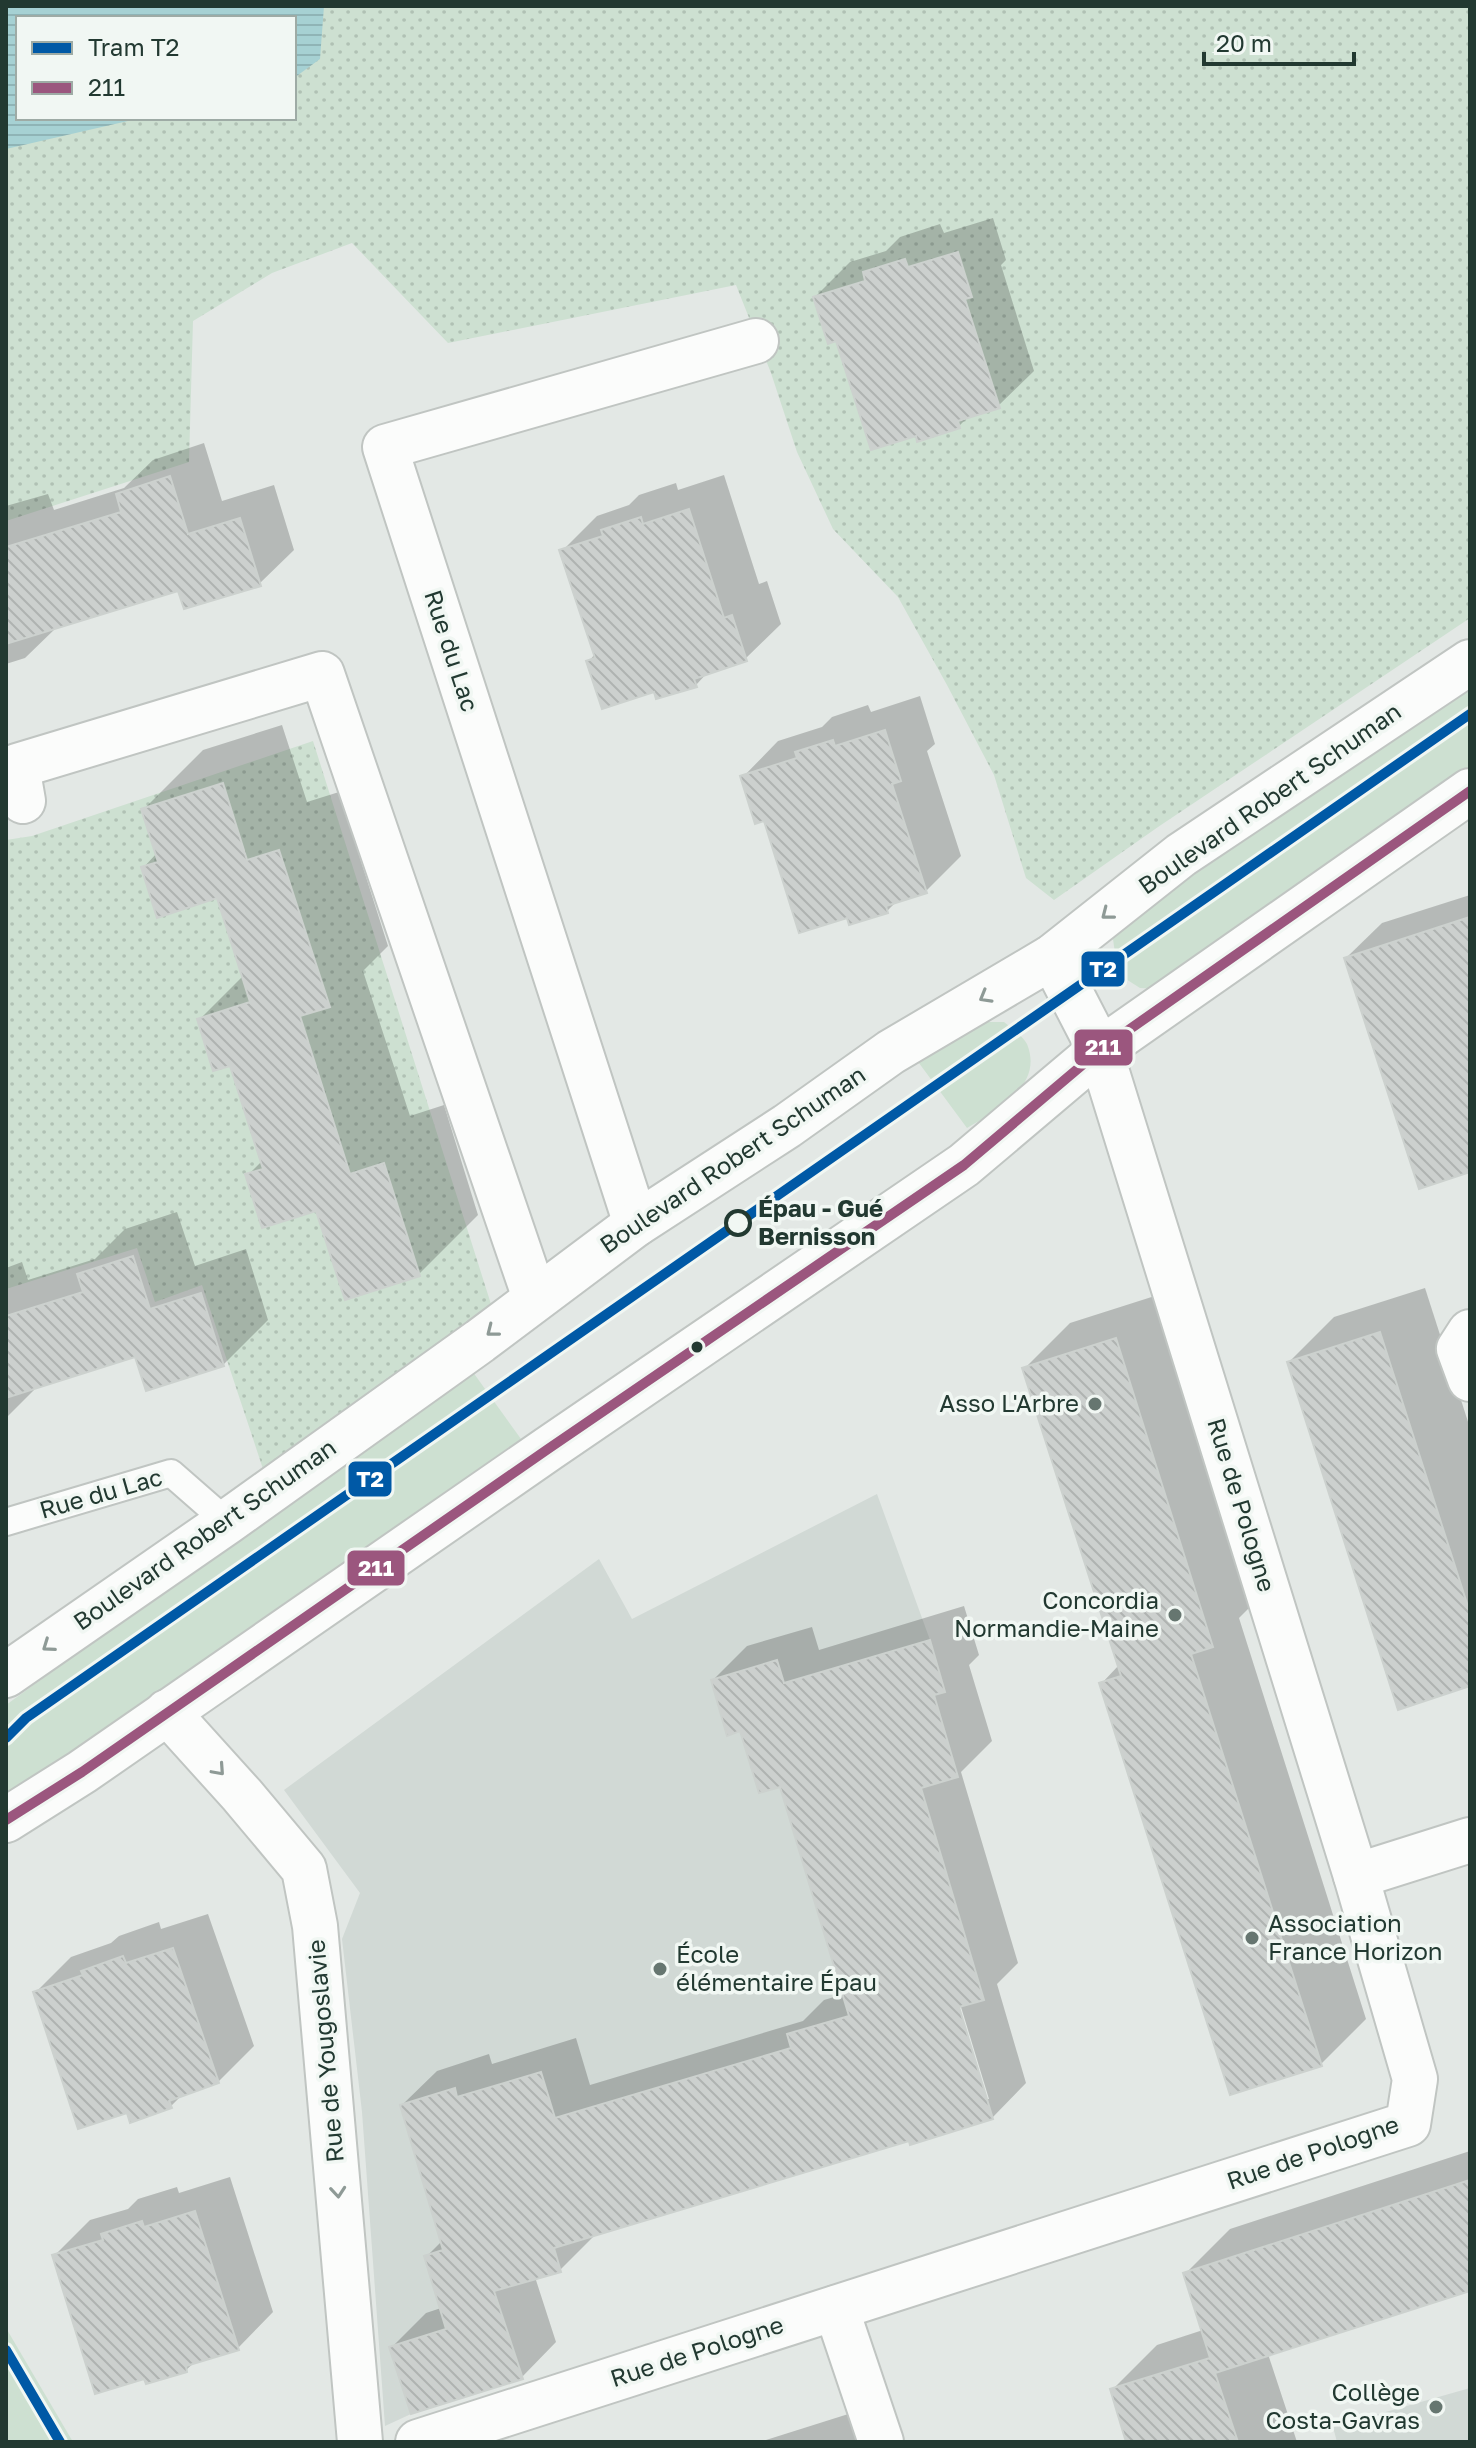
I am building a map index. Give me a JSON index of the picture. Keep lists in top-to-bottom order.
{
  "streets": {
    "street": [
      "Rue du Lac",
      "Boulevard Robert Schuman",
      "Rue de Pologne",
      "Rue de Yougoslavie"
    ]
  },
  "crossings": [
    ["Rue du Lac", "Boulevard Robert Schuman"],
    ["Boulevard Robert Schuman", "Rue de Pologne"]
  ],
  "one_way": ["Rue de Yougoslavie"],
  "places": [
    "Épau - Gué Bernisson",
    "Asso L'Arbre",
    "Concordia Normandie-Maine",
    "Association France Horizon",
    "École élémentaire Épau",
    "Collège Costa-Gavras"
  ],
  "lines": ["tram line T2", "transit line 211"],
  "legend": ["Tram T2", "211"],
  "scale_bar": "20 m"
}
